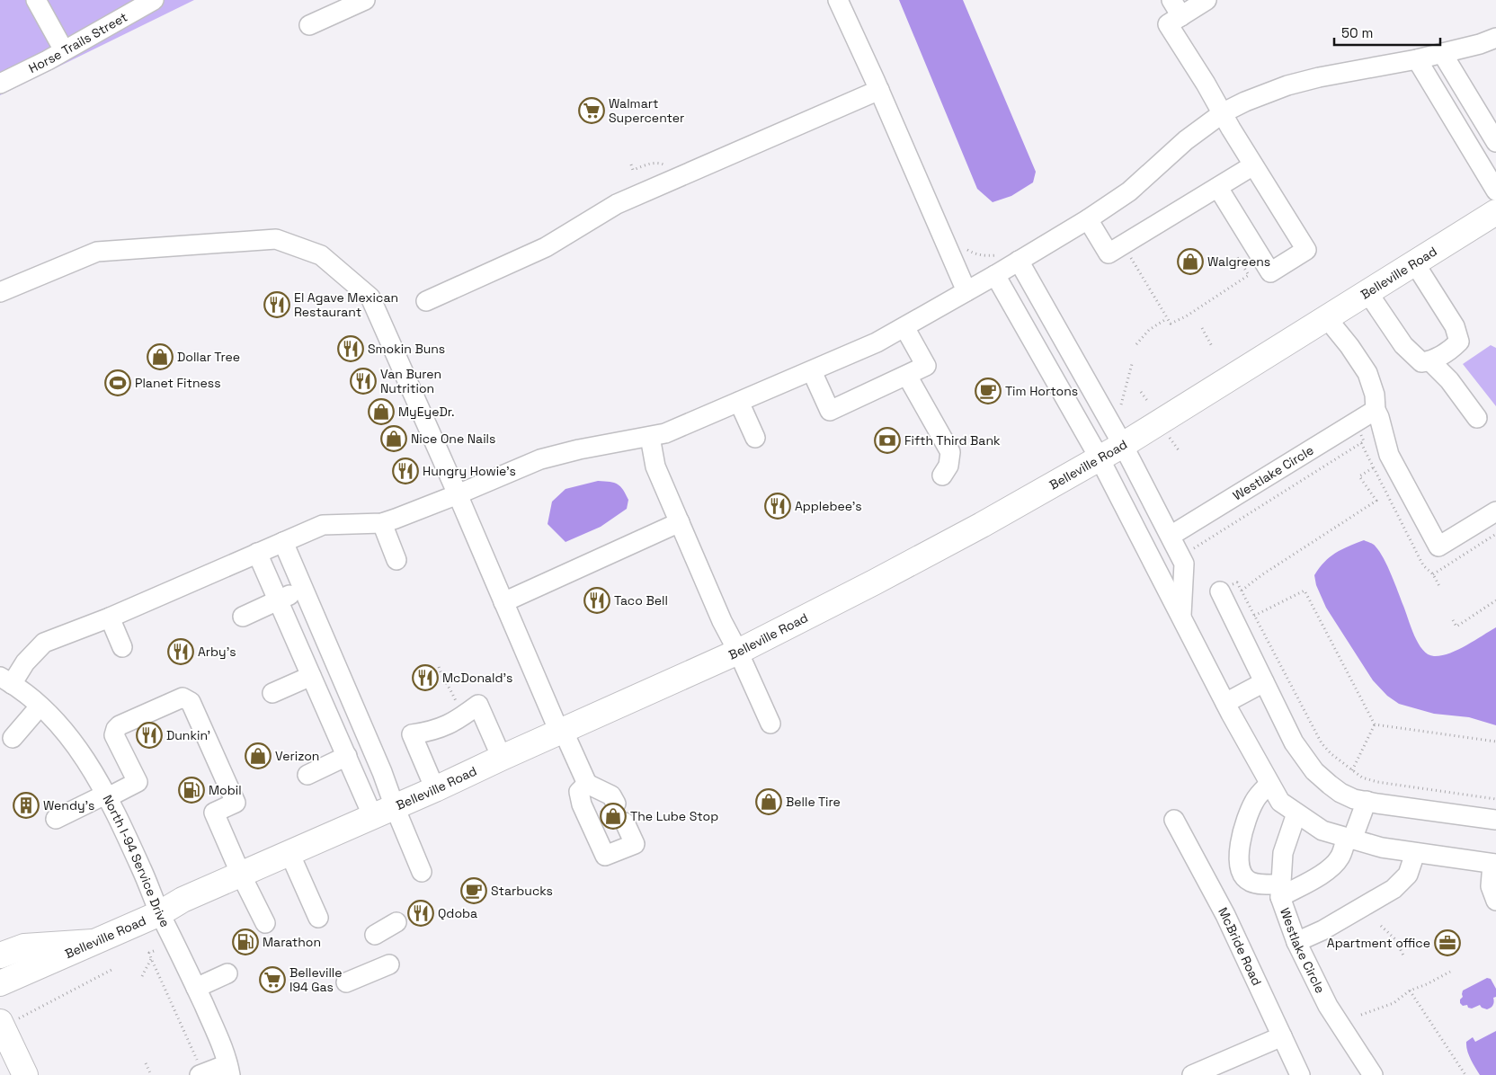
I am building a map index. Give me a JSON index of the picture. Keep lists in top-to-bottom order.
{
  "streets": {
    "main road": ["Belleville Road"],
    "street": [
      "Horse Trails Street",
      "Westlake Circle",
      "North I-94 Service Drive",
      "McBride Road"
    ]
  },
  "crossings": [
    ["Belleville Road", "North I-94 Service Drive"]
  ],
  "places": {
    "supermarket": ["Walmart Supercenter", "Belleville I94 Gas"],
    "shop": [
      "Walgreens",
      "Dollar Tree",
      "MyEyeDr.",
      "Nice One Nails",
      "Verizon",
      "Belle Tire",
      "The Lube Stop"
    ],
    "restaurant": [
      "El Agave Mexican Restaurant",
      "Smokin Buns",
      "Van Buren Nutrition",
      "Hungry Howie's",
      "Applebee's",
      "Taco Bell",
      "Arby's",
      "McDonald's",
      "Dunkin'",
      "Qdoba"
    ],
    "sports": ["Planet Fitness"],
    "cafe": ["Tim Hortons", "Starbucks"],
    "bank": ["Fifth Third Bank"],
    "fuel station": ["Mobil", "Marathon"],
    "building": ["Wendy's"],
    "office": ["Apartment office"]
  },
  "scale_bar": "50 m"
}
